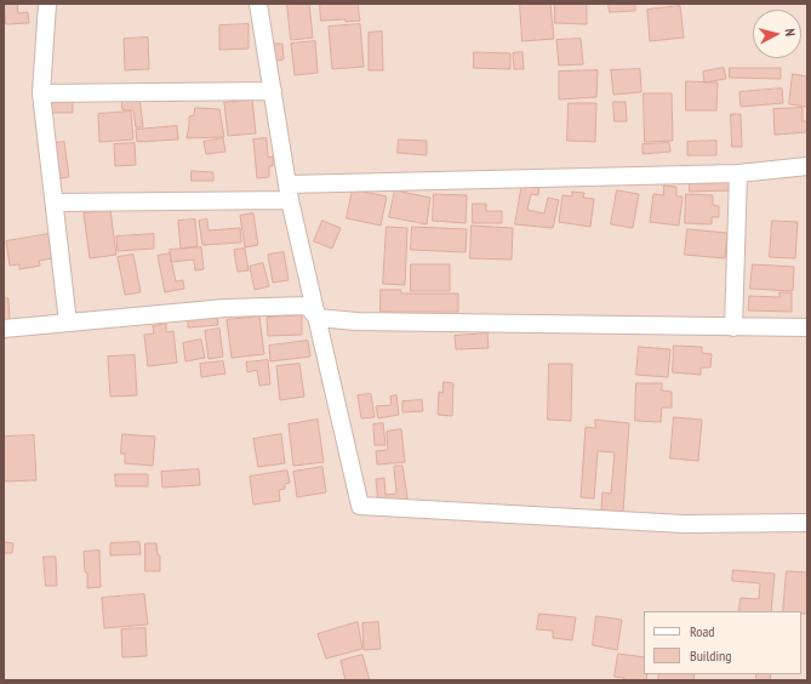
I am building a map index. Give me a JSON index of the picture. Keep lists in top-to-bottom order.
{
  "legend": ["Road", "Building"],
  "north": "right"
}
